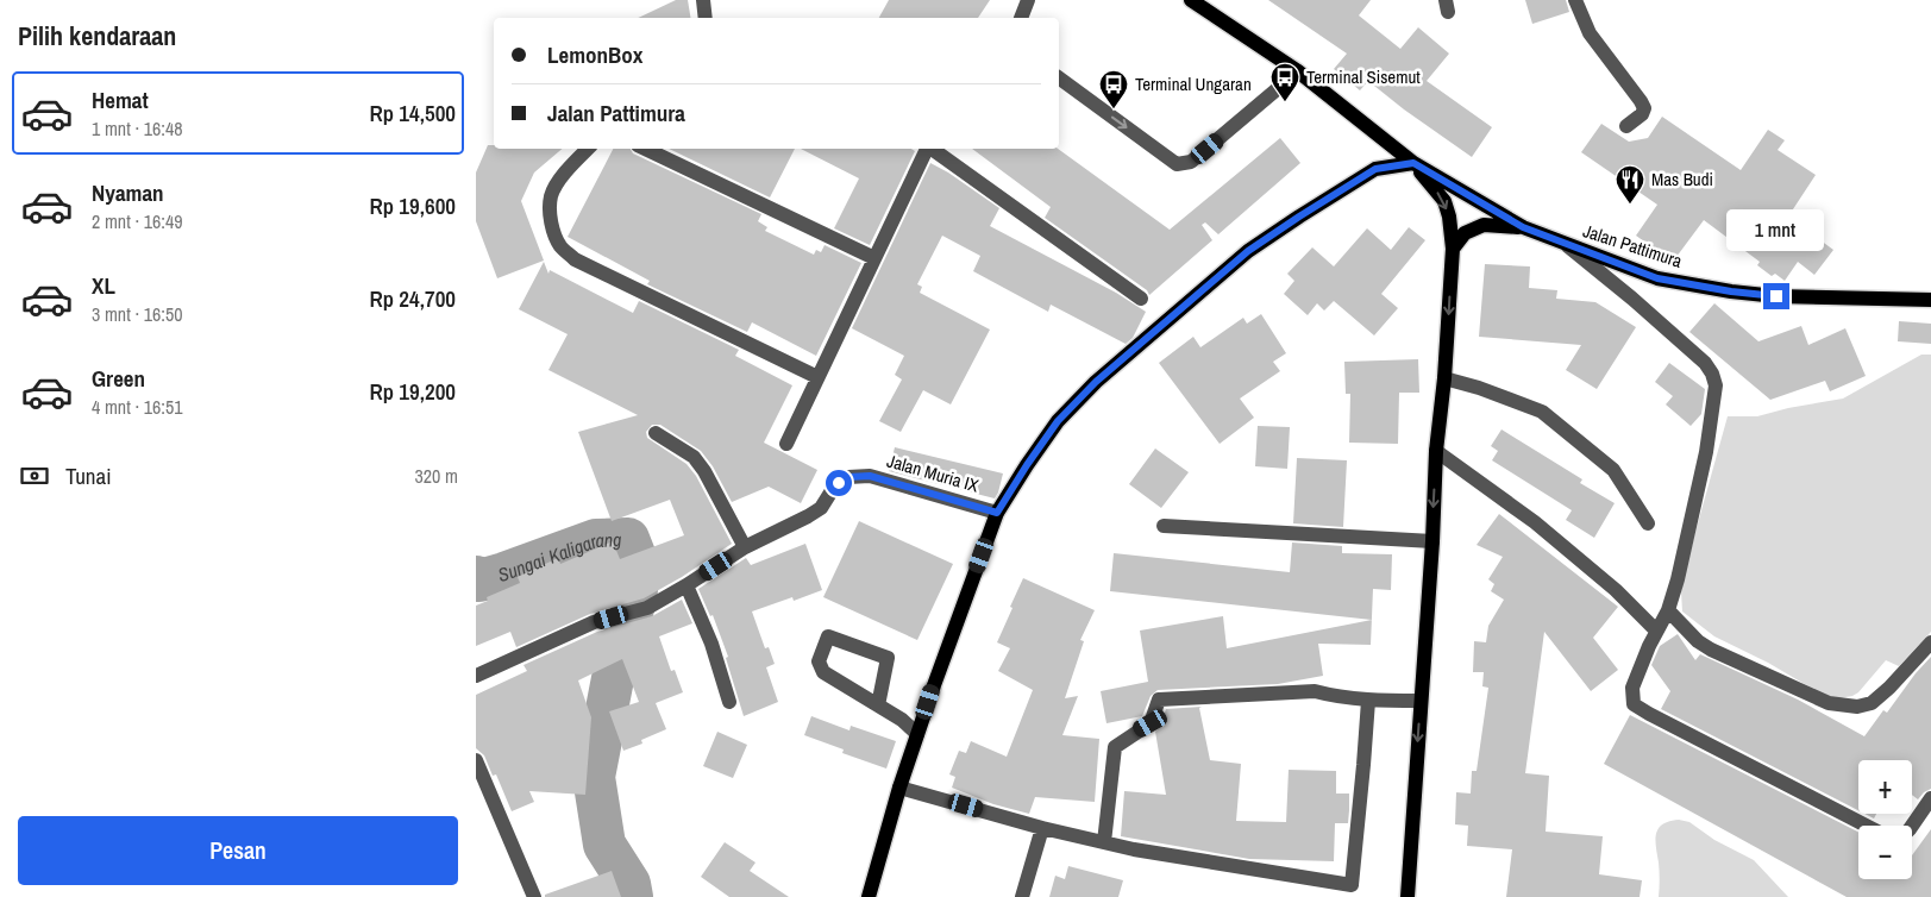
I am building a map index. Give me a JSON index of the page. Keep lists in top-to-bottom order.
{
  "streets": {
    "main road": ["Jalan Pattimura"],
    "street": ["Jalan Muria IX"]
  },
  "water": ["Sungai Kaligarang"],
  "places": {
    "bus stop": ["Terminal Sisemut", "Terminal Ungaran"],
    "restaurant": ["Mas Budi"]
  },
  "page": {
    "heading": "Pilih kendaraan",
    "banner": ["LemonBox", "Jalan Pattimura"],
    "list": [
      {
        "name": "Hemat",
        "note": "1 mnt · 16:48",
        "value": "Rp 14,500"
      },
      {
        "name": "Nyaman",
        "note": "2 mnt · 16:49",
        "value": "Rp 19,600"
      },
      {
        "name": "XL",
        "note": "3 mnt · 16:50",
        "value": "Rp 24,700"
      },
      {
        "name": "Green",
        "note": "4 mnt · 16:51",
        "value": "Rp 19,200"
      }
    ],
    "bubble": "1 mnt",
    "pay": ["Tunai", "320 m"],
    "map_buttons": ["+", "−"],
    "buttons": "Pesan"
  }
}
